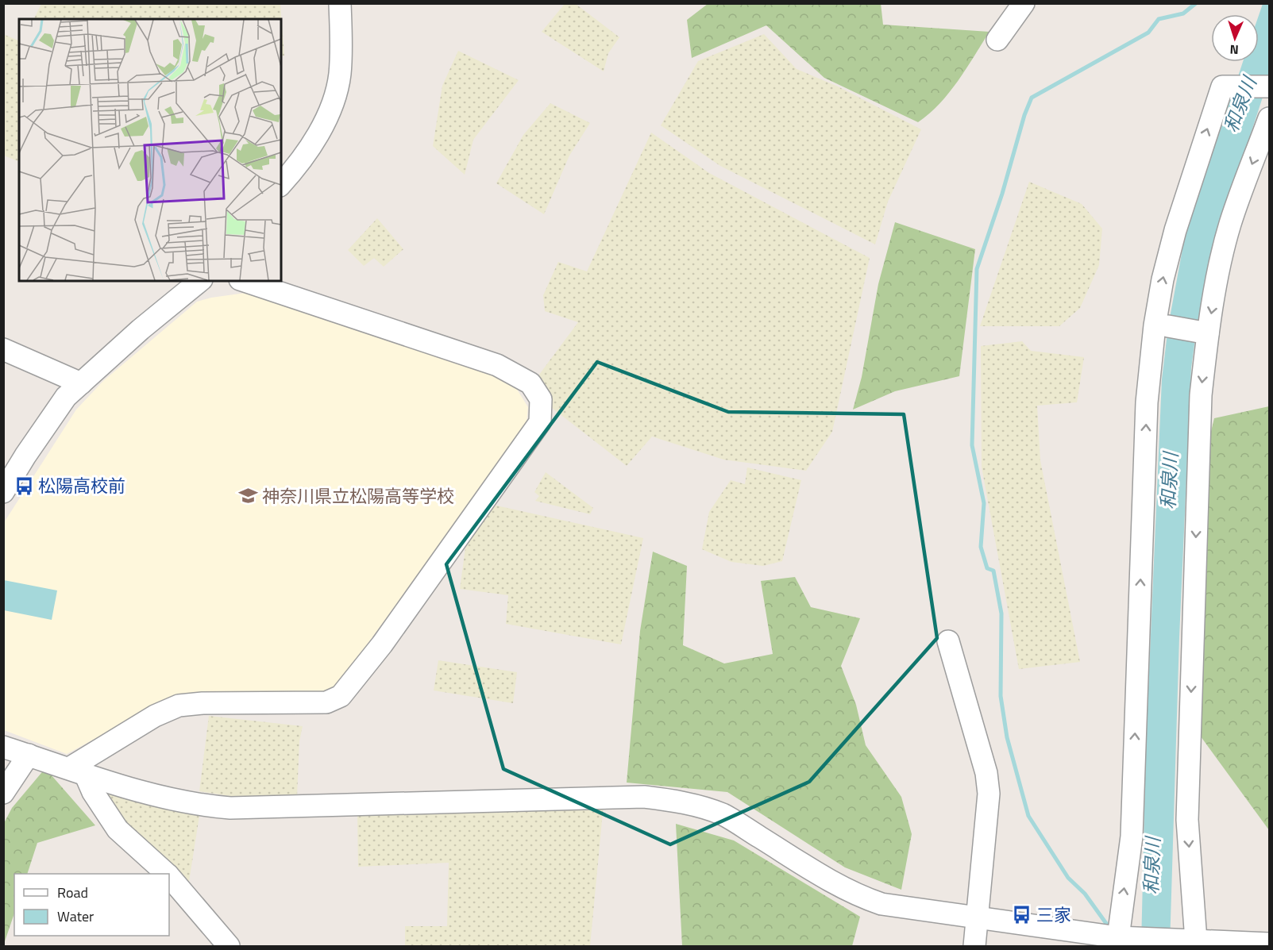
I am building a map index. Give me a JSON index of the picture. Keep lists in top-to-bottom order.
{
  "water": ["和泉川"],
  "places": {
    "bus stop": ["松陽高校前", "三家"],
    "school or university": ["神奈川県立松陽高等学校"]
  },
  "legend": ["Road", "Water"],
  "north": "bottom"
}
